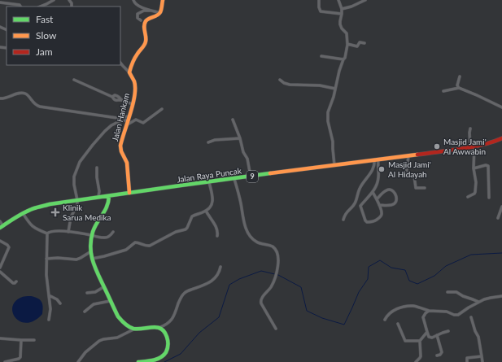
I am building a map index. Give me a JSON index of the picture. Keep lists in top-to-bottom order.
{
  "streets": {
    "main road": ["Jalan Hankam", "Jalan Raya Puncak", "9"]
  },
  "crossings": [
    ["Jalan Hankam", "Jalan Raya Puncak"]
  ],
  "places": {
    "other": ["Masjid Jami' Al Awwabin", "Masjid Jami' Al Hidayah"],
    "health": ["Klinik Sarua Medika"]
  },
  "legend": ["Fast", "Slow", "Jam"]
}
